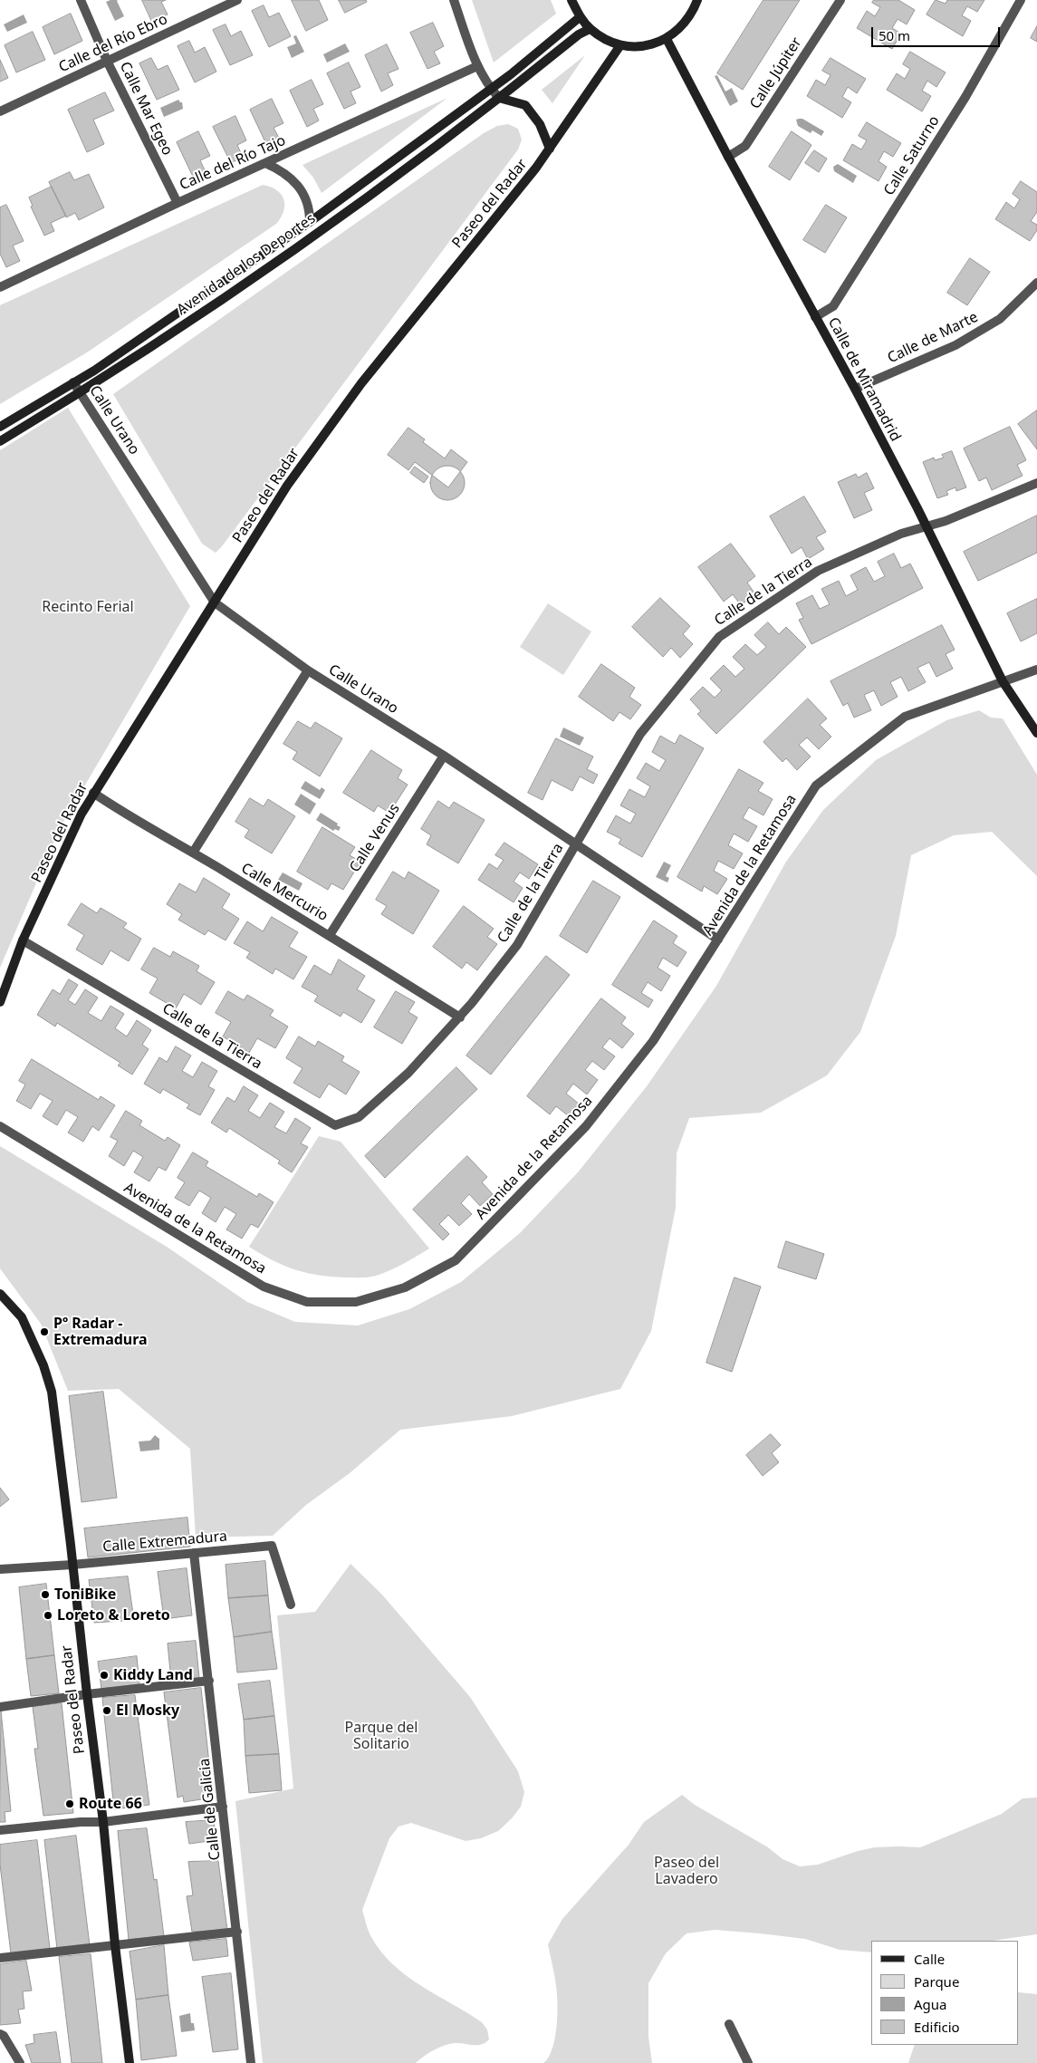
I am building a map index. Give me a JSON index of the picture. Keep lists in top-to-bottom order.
{
  "streets": {
    "street": [
      "Calle del Río Ebro",
      "Calle Júpiter",
      "Calle Mar Egeo",
      "Calle Saturno",
      "Calle del Río Tajo",
      "Paseo del Radar",
      "Avenida de los Deportes",
      "Calle de Marte",
      "Calle de Miramadrid",
      "Calle Urano",
      "Calle de la Tierra",
      "Calle Venus",
      "Avenida de la Retamosa",
      "Calle Mercurio",
      "Calle Extremadura",
      "Calle de Galicia"
    ]
  },
  "crossings": [
    ["Calle del Río Ebro", "Calle Mar Egeo"],
    ["Calle Júpiter", "Calle de Miramadrid"],
    ["Calle Mar Egeo", "Calle del Río Tajo"],
    ["Calle Saturno", "Calle de Miramadrid"],
    ["Paseo del Radar", "Calle Urano"],
    ["Paseo del Radar", "Calle de la Tierra"],
    ["Paseo del Radar", "Calle Mercurio"],
    ["Paseo del Radar", "Calle Extremadura"],
    ["Avenida de los Deportes", "Calle Urano"],
    ["Calle de Marte", "Calle de Miramadrid"],
    ["Calle de Miramadrid", "Calle de la Tierra"],
    ["Calle de Miramadrid", "Avenida de la Retamosa"],
    ["Calle Urano", "Calle de la Tierra"],
    ["Calle Urano", "Calle Venus"],
    ["Calle Urano", "Avenida de la Retamosa"],
    ["Calle de la Tierra", "Calle Mercurio"],
    ["Calle Venus", "Calle Mercurio"],
    ["Calle Extremadura", "Calle de Galicia"]
  ],
  "parks": ["Recinto Ferial", "Parque del Solitario", "Paseo del Lavadero"],
  "places": [
    "Pº Radar - Extremadura",
    "ToniBike",
    "Loreto & Loreto",
    "Kiddy Land",
    "El Mosky",
    "Route 66"
  ],
  "legend": [
    "Calle",
    "Parque",
    "Agua",
    "Edificio"
  ],
  "scale_bar": "50 m"
}
